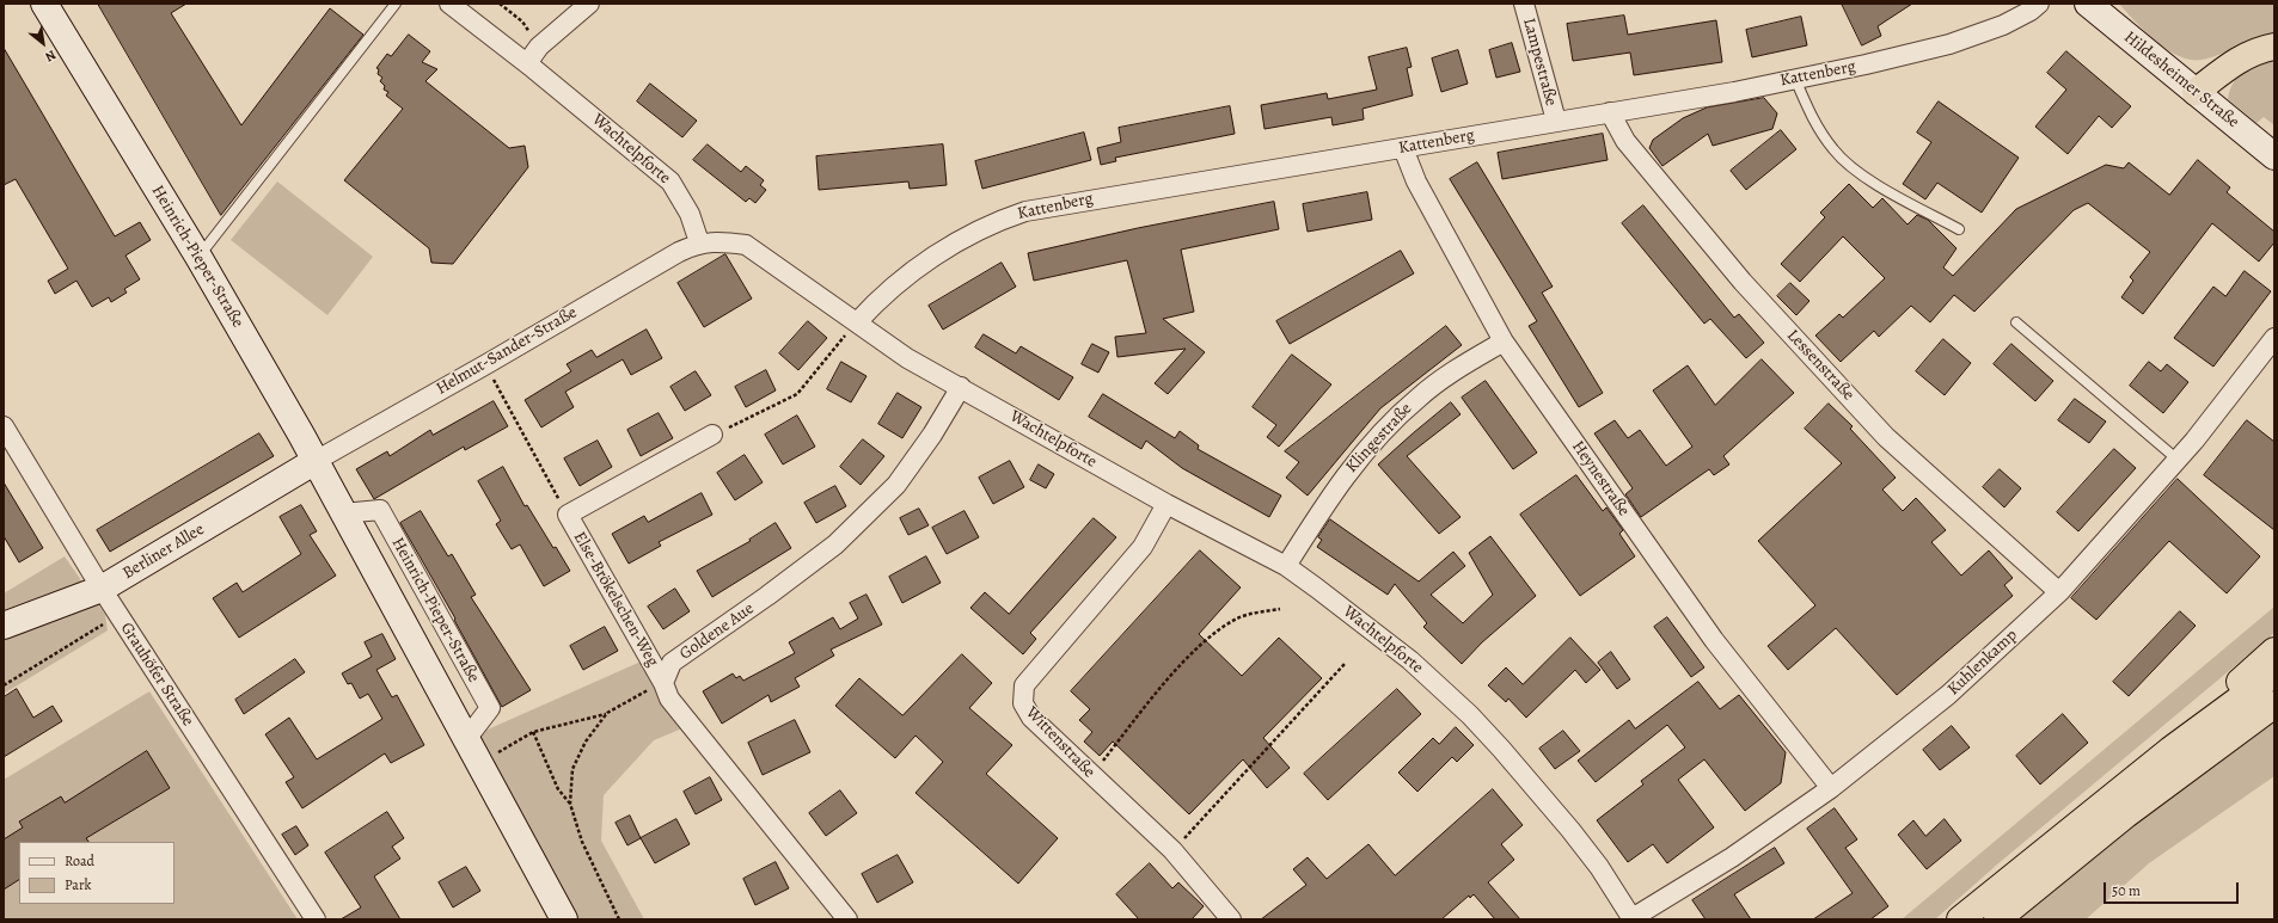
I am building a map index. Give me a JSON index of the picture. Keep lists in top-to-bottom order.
{
  "streets": {
    "street": [
      "Lampestraße",
      "Kattenberg",
      "Hildesheimer Straße",
      "Wachtelpforte",
      "Heinrich-Pieper-Straße",
      "Helmut-Sander-Straße",
      "Lessenstraße",
      "Klingestraße",
      "Heynestraße",
      "Berliner Allee",
      "Else-Brökelschen-Weg",
      "Goldene Aue",
      "Kuhlenkamp",
      "Grauhöfer Straße",
      "Wittenstraße"
    ]
  },
  "crossings": [
    ["Lampestraße", "Kattenberg"],
    ["Kattenberg", "Wachtelpforte"],
    ["Kattenberg", "Lessenstraße"],
    ["Kattenberg", "Heynestraße"],
    ["Wachtelpforte", "Helmut-Sander-Straße"],
    ["Wachtelpforte", "Klingestraße"],
    ["Wachtelpforte", "Goldene Aue"],
    ["Wachtelpforte", "Kuhlenkamp"],
    ["Wachtelpforte", "Wittenstraße"],
    ["Heinrich-Pieper-Straße", "Helmut-Sander-Straße"],
    ["Heinrich-Pieper-Straße", "Berliner Allee"],
    ["Helmut-Sander-Straße", "Berliner Allee"],
    ["Helmut-Sander-Straße", "Else-Brökelschen-Weg"],
    ["Lessenstraße", "Kuhlenkamp"],
    ["Klingestraße", "Heynestraße"],
    ["Heynestraße", "Kuhlenkamp"],
    ["Berliner Allee", "Grauhöfer Straße"],
    ["Else-Brökelschen-Weg", "Goldene Aue"]
  ],
  "legend": ["Road", "Park"],
  "scale_bar": "50 m",
  "north": "bottom right"
}
